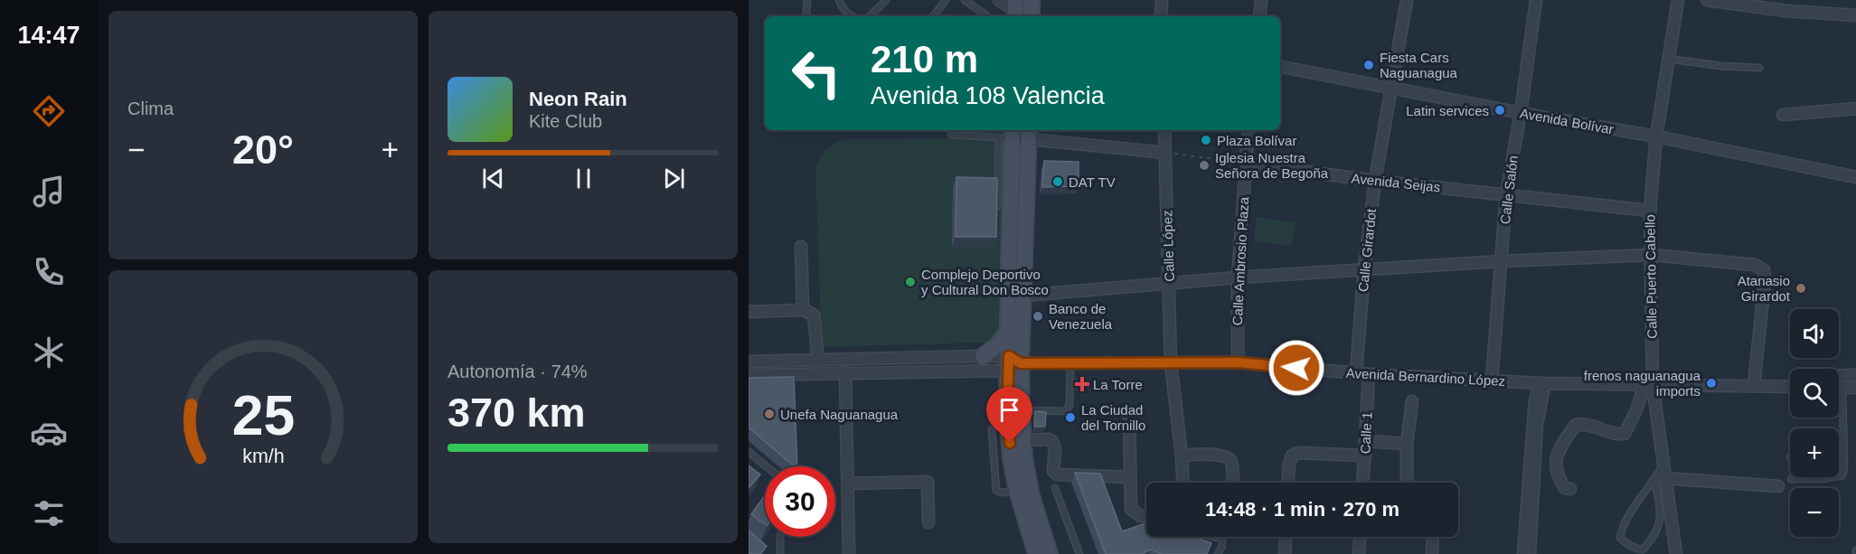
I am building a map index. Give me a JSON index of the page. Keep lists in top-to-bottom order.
{
  "streets": {
    "street": [
      "Avenida Bolívar",
      "Avenida Seijas",
      "Calle Salón",
      "Calle López",
      "Calle Girardot",
      "Calle Ambrosio Plaza",
      "Calle Puerto Cabello",
      "Avenida Bernardino López",
      "Calle 1"
    ]
  },
  "crossings": [
    ["Avenida Bolívar", "Calle Salón"],
    ["Avenida Bolívar", "Calle Girardot"],
    ["Avenida Bolívar", "Calle Puerto Cabello"],
    ["Avenida Seijas", "Calle Salón"],
    ["Avenida Seijas", "Calle Girardot"],
    ["Avenida Seijas", "Calle Ambrosio Plaza"],
    ["Avenida Seijas", "Calle Puerto Cabello"],
    ["Calle Salón", "Avenida Bernardino López"],
    ["Calle López", "Avenida Bernardino López"],
    ["Calle Girardot", "Avenida Bernardino López"],
    ["Calle Ambrosio Plaza", "Avenida Bernardino López"],
    ["Calle Puerto Cabello", "Avenida Bernardino López"],
    ["Avenida Bernardino López", "Calle 1"]
  ],
  "places": {
    "other": [
      "Fiesta Cars Naguanagua",
      "Latin services",
      "Plaza Bolívar",
      "Iglesia Nuestra Señora de Begoña",
      "DAT TV",
      "Complejo Deportivo y Cultural Don Bosco",
      "Atanasio Girardot",
      "Banco de Venezuela",
      "frenos naguanagua imports",
      "Unefa Naguanagua",
      "La Ciudad del Tornillo"
    ],
    "health": ["La Torre"]
  },
  "page": {
    "tabs": "14:47",
    "tile": [
      "Clima",
      ["Autonomía · 74%", "370 km"]
    ],
    "turn": ["210 m", "Avenida 108 Valencia"],
    "song": ["Neon Rain", "Kite Club"],
    "heat": ["−", "20°", "+"],
    "map_buttons": ["+", "−"],
    "limit": "30",
    "trip": "14:48 · 1 min · 270 m",
    "gauge": ["25", "km/h"]
  }
}
